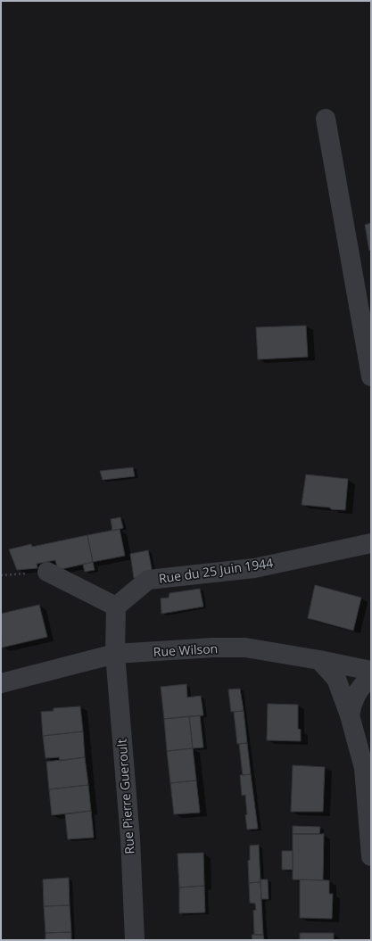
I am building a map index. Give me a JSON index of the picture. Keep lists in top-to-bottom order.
{
  "streets": {
    "street": ["Rue du 25 Juin 1944", "Rue Wilson", "Rue Pierre Gueroult"]
  },
  "crossings": [
    ["Rue Wilson", "Rue Pierre Gueroult"]
  ]
}
